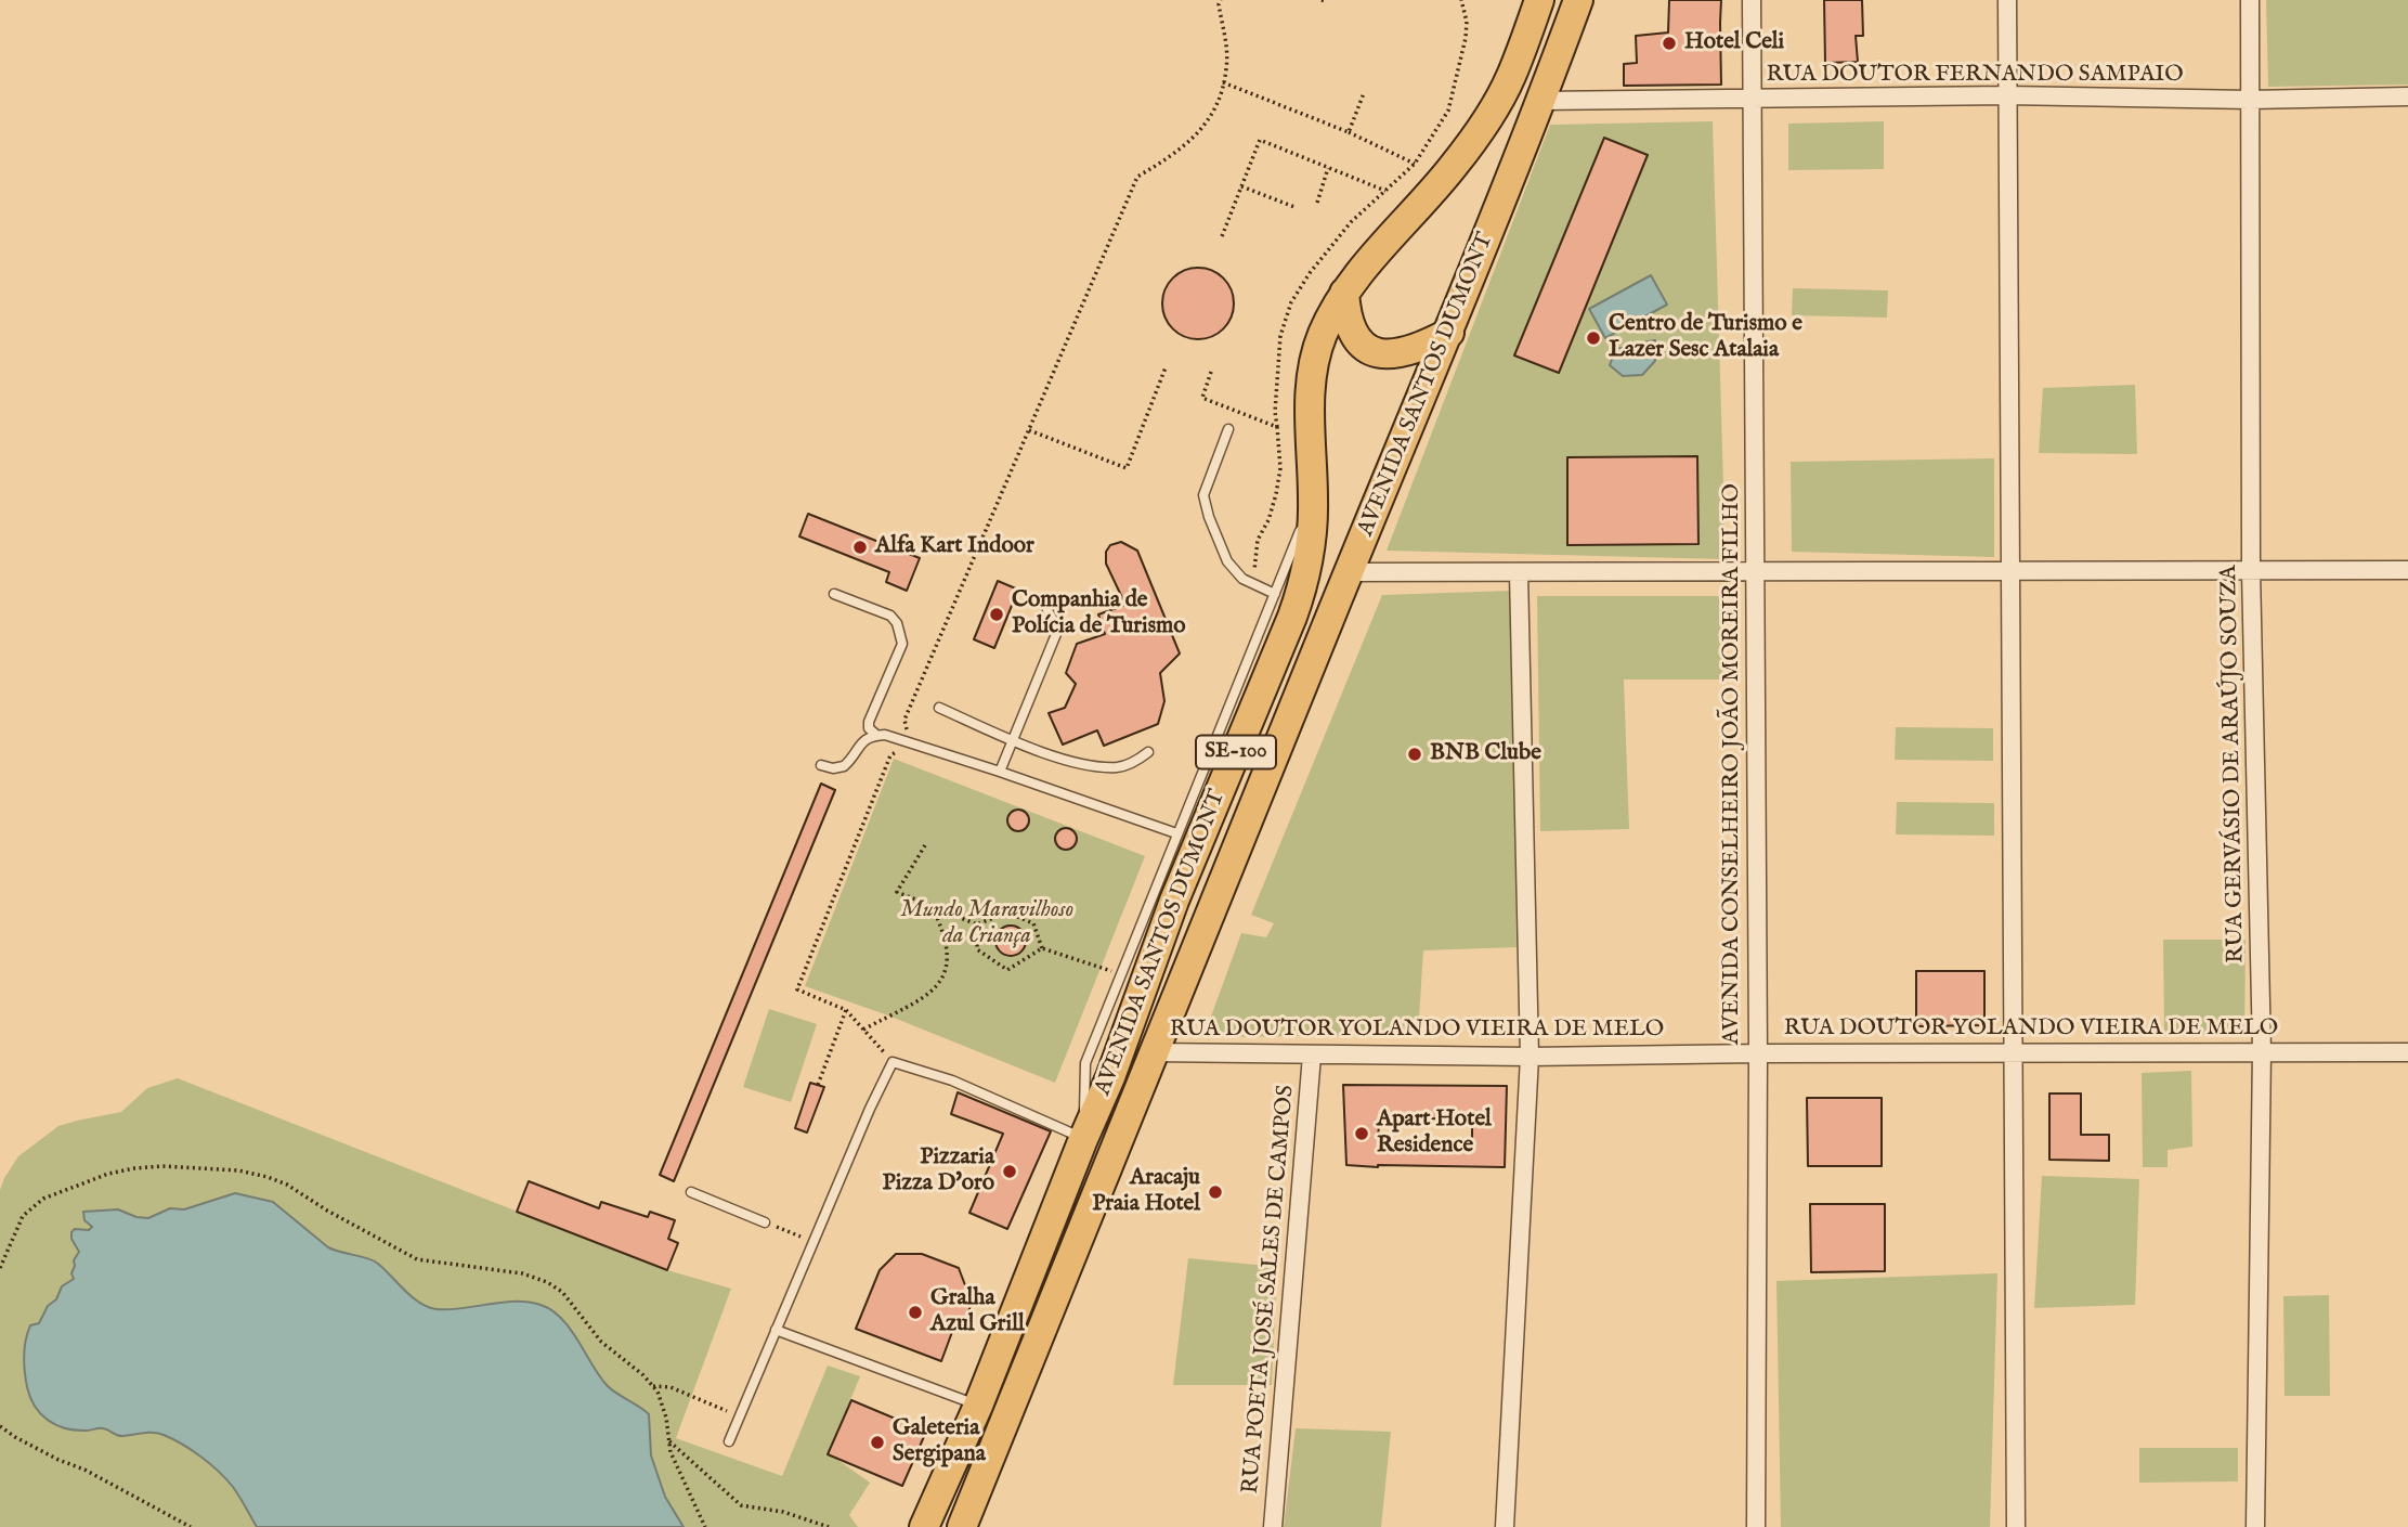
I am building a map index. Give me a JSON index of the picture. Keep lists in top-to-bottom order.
{
  "streets": {
    "main road": ["AVENIDA SANTOS DUMONT", "SE-100"],
    "street": [
      "RUA DOUTOR FERNANDO SAMPAIO",
      "AVENIDA CONSELHEIRO JOÃO MOREIRA FILHO",
      "RUA GERVÁSIO DE ARAÚJO SOUZA",
      "RUA DOUTOR YOLANDO VIEIRA DE MELO",
      "RUA POETA JOSÉ SALES DE CAMPOS"
    ]
  },
  "crossings": [
    ["RUA DOUTOR FERNANDO SAMPAIO", "AVENIDA SANTOS DUMONT"],
    ["RUA DOUTOR FERNANDO SAMPAIO", "AVENIDA CONSELHEIRO JOÃO MOREIRA FILHO"],
    ["RUA DOUTOR FERNANDO SAMPAIO", "RUA GERVÁSIO DE ARAÚJO SOUZA"],
    ["AVENIDA SANTOS DUMONT", "RUA DOUTOR YOLANDO VIEIRA DE MELO"],
    ["AVENIDA CONSELHEIRO JOÃO MOREIRA FILHO", "RUA DOUTOR YOLANDO VIEIRA DE MELO"],
    ["RUA GERVÁSIO DE ARAÚJO SOUZA", "RUA DOUTOR YOLANDO VIEIRA DE MELO"],
    ["RUA DOUTOR YOLANDO VIEIRA DE MELO", "RUA POETA JOSÉ SALES DE CAMPOS"]
  ],
  "parks": ["Mundo Maravilhoso da Criança"],
  "places": [
    "Hotel Celi",
    "Centro de Turismo e Lazer Sesc Atalaia",
    "Alfa Kart Indoor",
    "Companhia de Polícia de Turismo",
    "BNB Clube",
    "Apart Hotel Residence",
    "Pizzaria Pizza D'oro",
    "Aracaju Praia Hotel",
    "Gralha Azul Grill",
    "Galeteria Sergipana"
  ]
}
